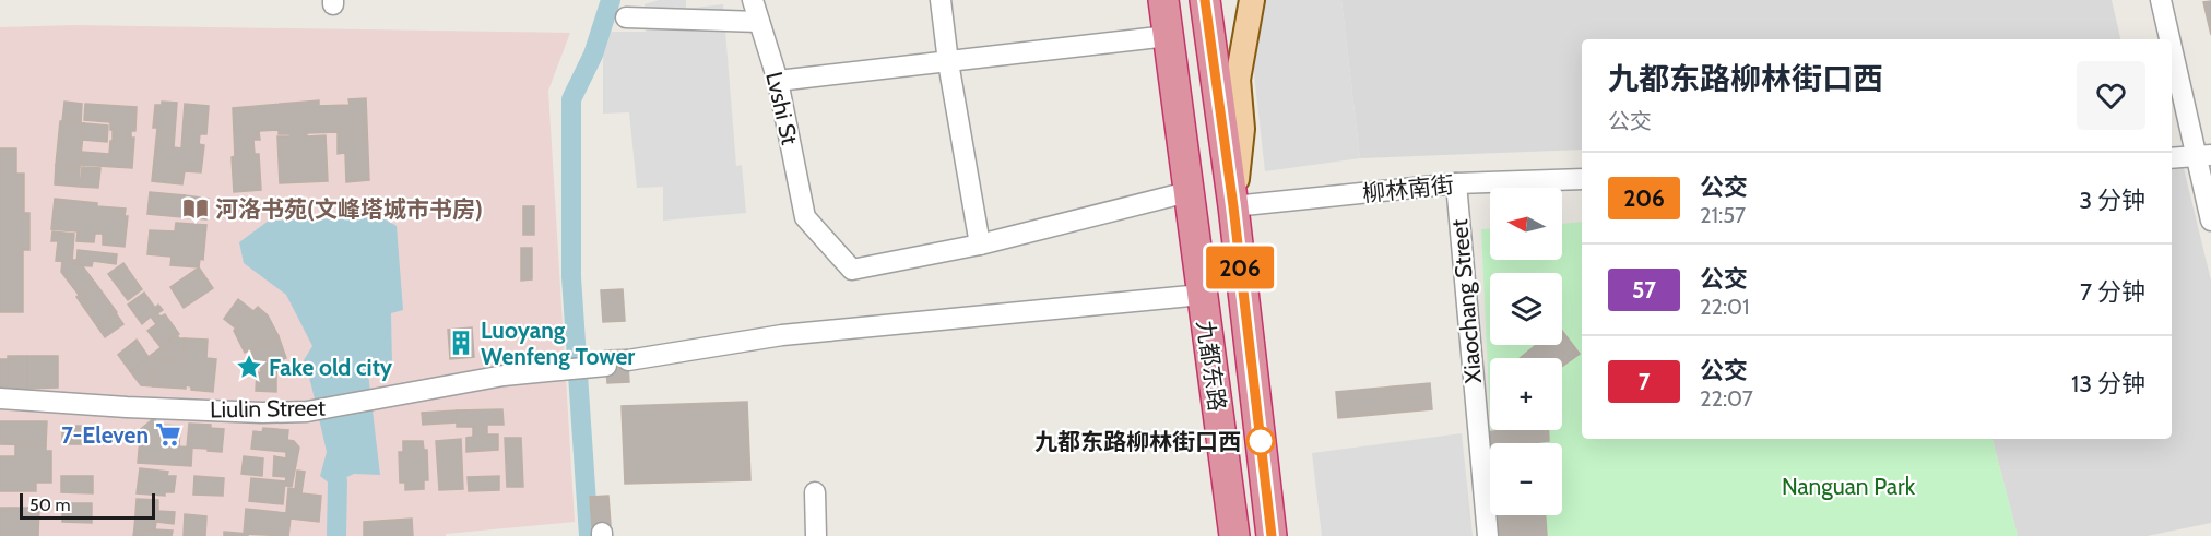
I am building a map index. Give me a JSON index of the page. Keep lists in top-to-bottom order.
{
  "streets": {
    "highway": ["九都东路"],
    "street": [
      "Lvshi St",
      "柳林南街",
      "Xiaochang Street",
      "Liulin Street"
    ]
  },
  "crossings": [
    ["柳林南街", "Xiaochang Street"],
    ["柳林南街", "九都东路"]
  ],
  "parks": ["Nanguan Park"],
  "places": {
    "library": ["河洛书苑(文峰塔城市书房)"],
    "building": ["Luoyang Wenfeng Tower"],
    "place": ["Fake old city"],
    "supermarket": ["7-Eleven"],
    "other": ["九都东路柳林街口西"]
  },
  "lines": ["bus line 206"],
  "scale_bar": "50 m",
  "north": "left",
  "page": {
    "on_map": "206",
    "heading": ["九都东路柳林街口西", "公交"],
    "list": [
      {
        "mark": "206",
        "name": "公交",
        "note": "21:57",
        "value": "3 分钟"
      },
      {
        "mark": "57",
        "name": "公交",
        "note": "22:01",
        "value": "7 分钟"
      },
      {
        "mark": "7",
        "name": "公交",
        "note": "22:07",
        "value": "13 分钟"
      }
    ],
    "map_buttons": ["+", "−"],
    "scale": "50 m"
  }
}
